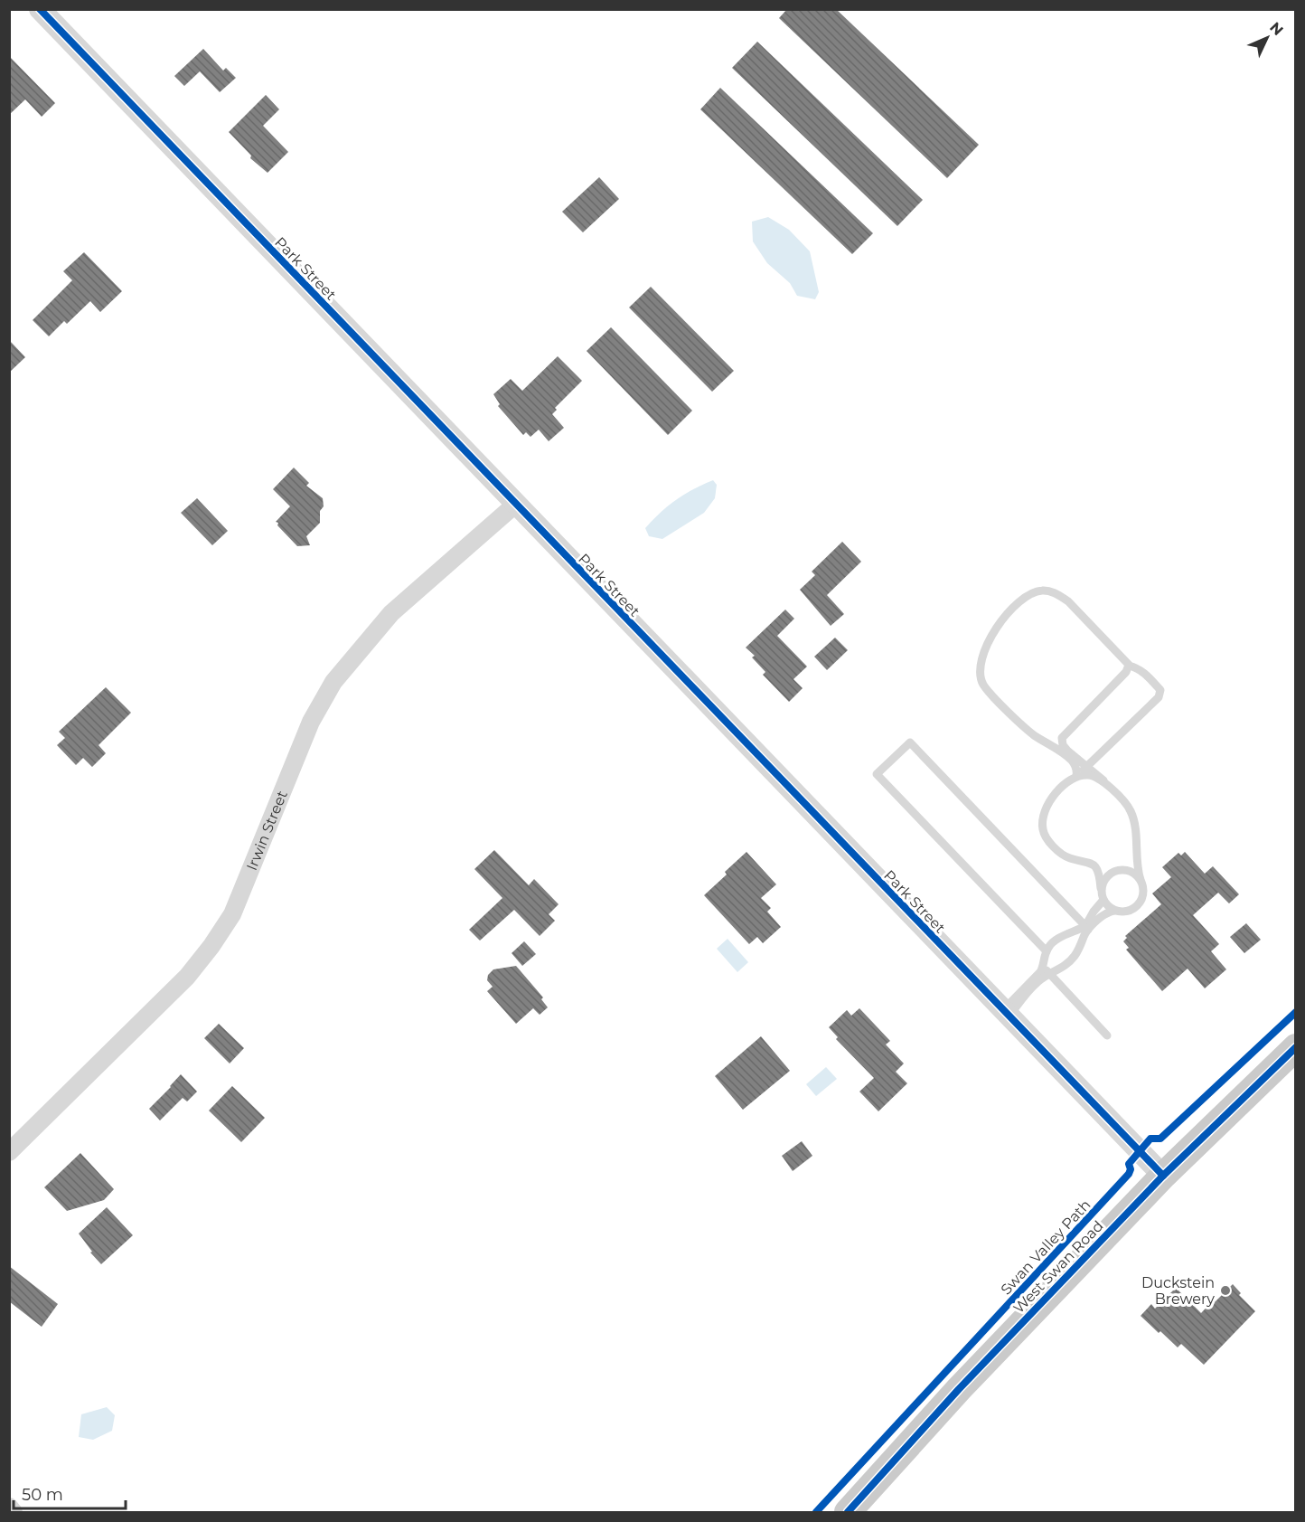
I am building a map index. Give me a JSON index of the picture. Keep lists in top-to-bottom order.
{
  "streets": {
    "main road": ["West Swan Road"],
    "street": ["Park Street", "Irwin Street"],
    "cycle path": ["Swan Valley Path"]
  },
  "crossings": [
    ["Park Street", "Irwin Street"],
    ["Park Street", "West Swan Road"]
  ],
  "places": ["Duckstein Brewery"],
  "scale_bar": "50 m",
  "north": "top right"
}
